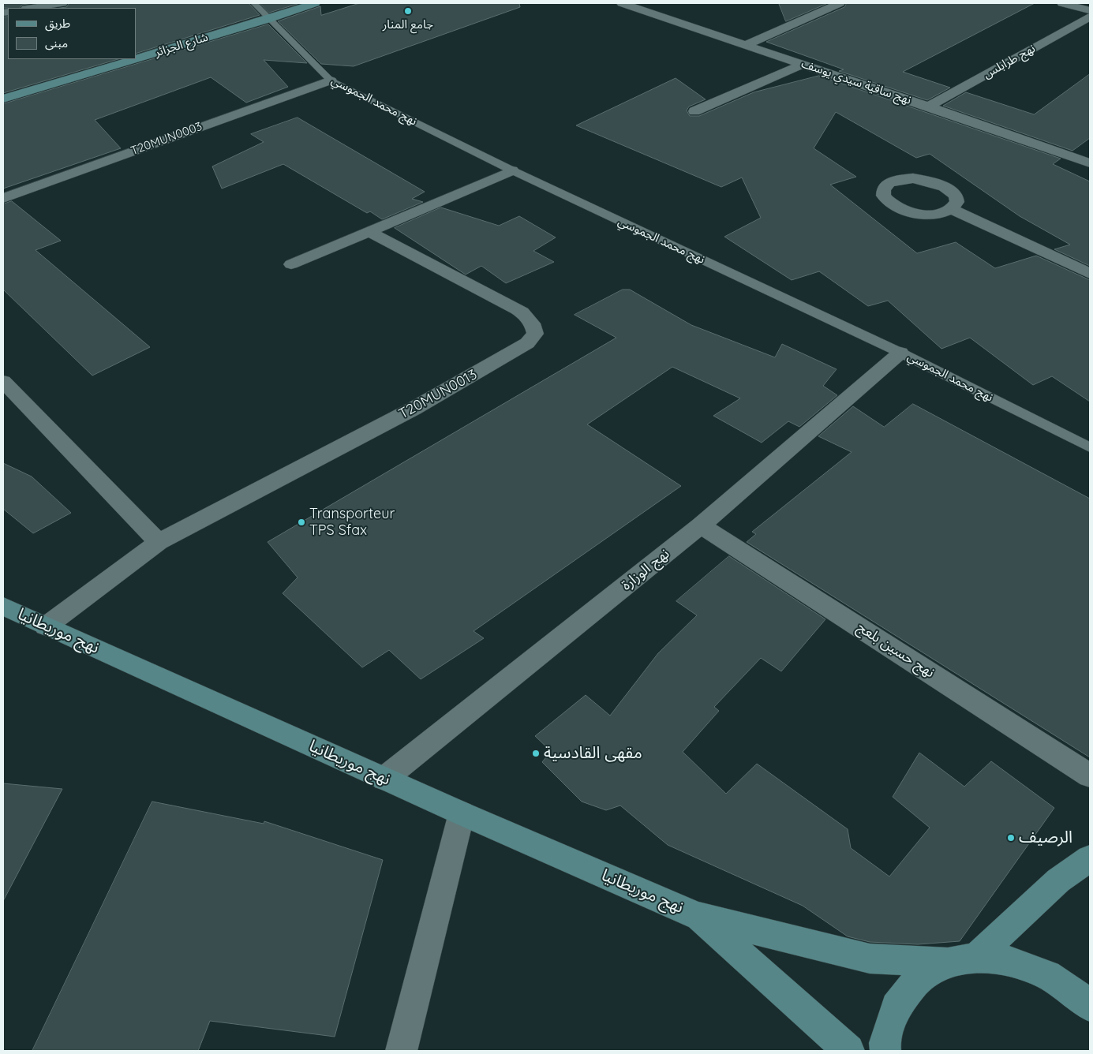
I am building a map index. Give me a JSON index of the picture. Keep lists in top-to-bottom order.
{
  "streets": {
    "street": [
      "شارع الجزائر",
      "نهج طرابلس",
      "نهج ساقية سيدي يوسف",
      "T20MUN0003",
      "T20MUN0013",
      "نهج الوزارة",
      "نهج موريطانيا",
      "نهج حسين بلعج"
    ],
    "lane": ["نهج محمد الجموسي"]
  },
  "crossings": [
    ["شارع الجزائر", "نهج محمد الجموسي"],
    ["نهج طرابلس", "نهج ساقية سيدي يوسف"],
    ["نهج محمد الجموسي", "T20MUN0003"],
    ["نهج محمد الجموسي", "نهج الوزارة"],
    ["نهج الوزارة", "نهج موريطانيا"],
    ["نهج الوزارة", "نهج حسين بلعج"]
  ],
  "places": [
    "جامع المنار",
    "Transporteur TPS Sfax",
    "مقهى القادسية",
    "الرصيف"
  ],
  "legend": ["طريق", "مبنى"]
}
